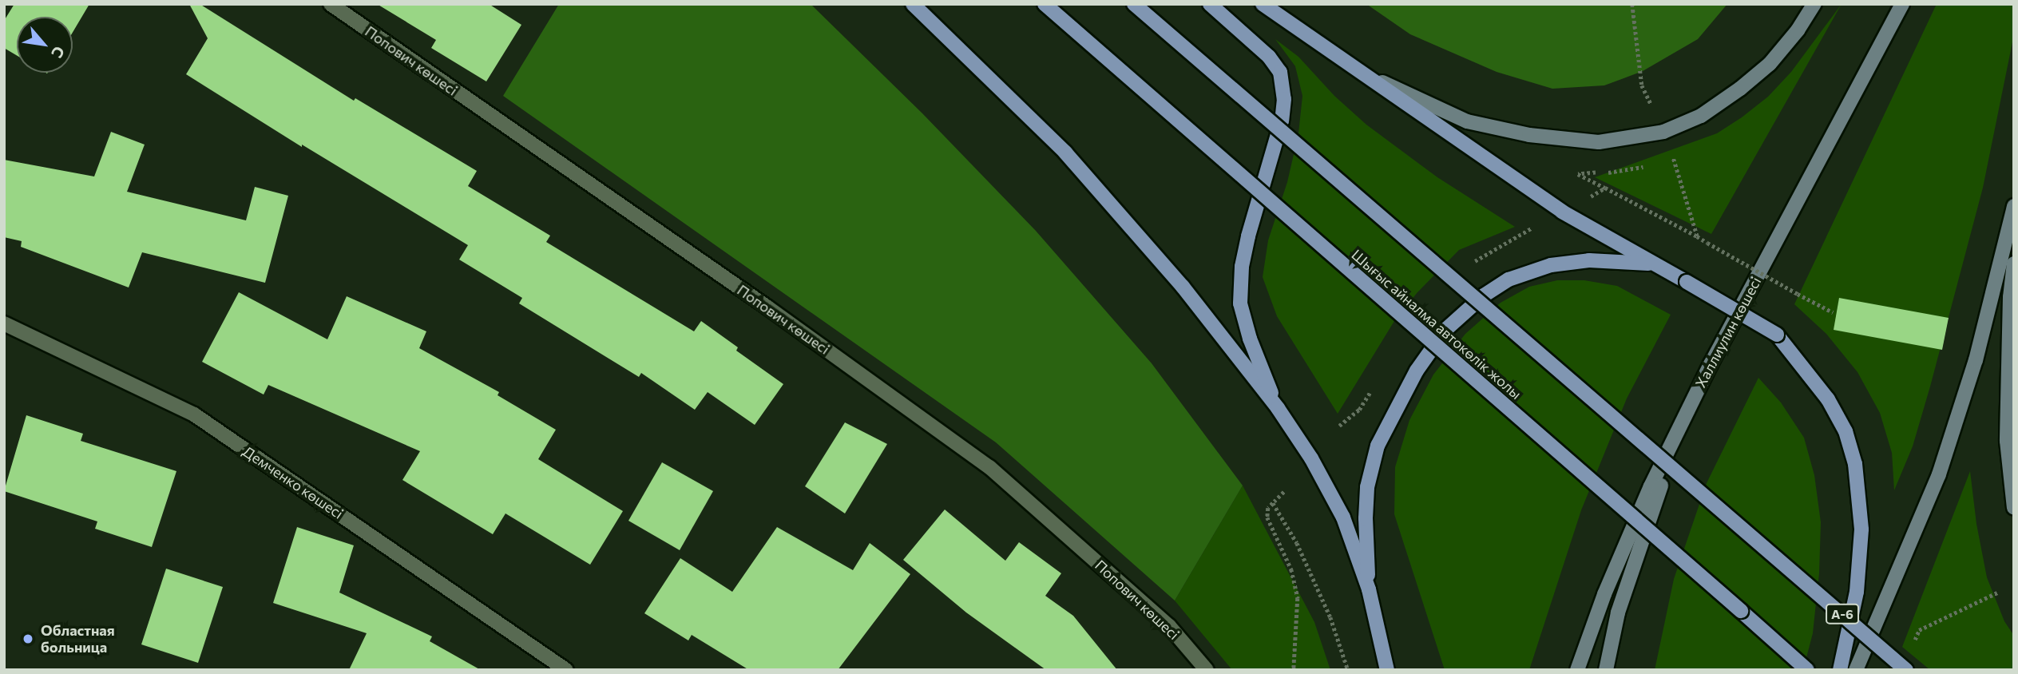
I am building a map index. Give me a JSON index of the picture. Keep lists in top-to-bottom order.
{
  "streets": {
    "main road": ["Шығыс айналма автокөлік жолы", "Халлиулин көшесі", "A-6"],
    "street": ["Попович көшесі", "Демченко көшесі"]
  },
  "places": ["Областная больница"],
  "north": "bottom right"
}
